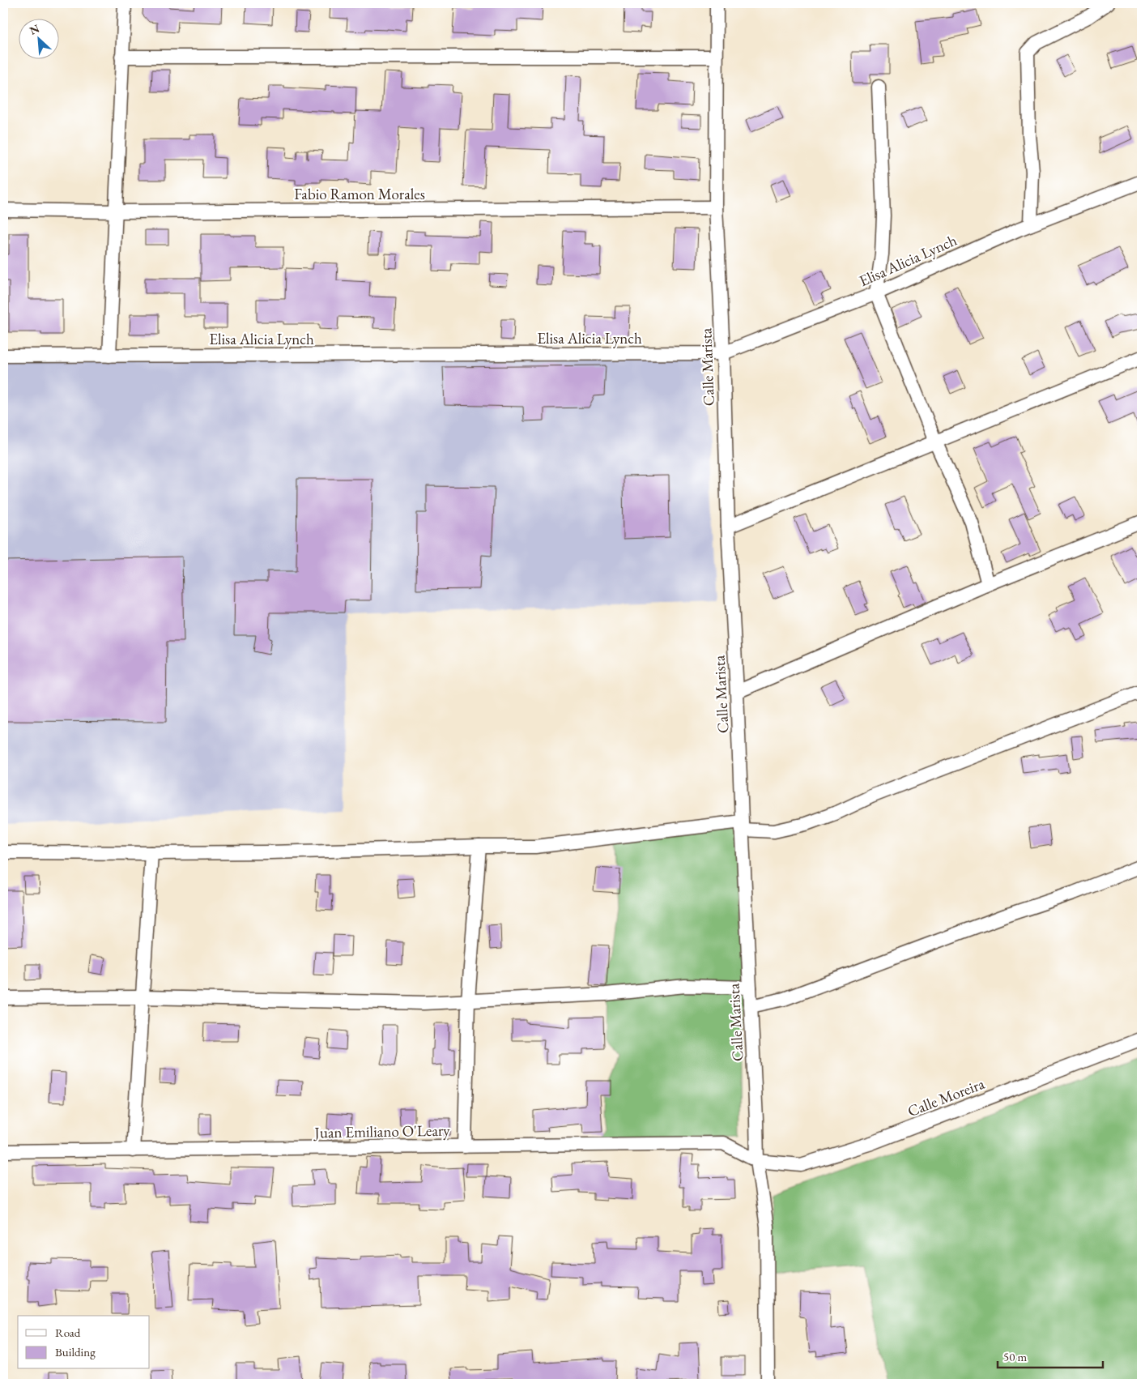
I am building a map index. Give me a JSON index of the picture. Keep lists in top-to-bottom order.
{
  "streets": {
    "street": [
      "Fabio Ramon Morales",
      "Elisa Alicia Lynch",
      "Calle Marista",
      "Calle Moreira",
      "Juan Emiliano O'Leary"
    ]
  },
  "crossings": [
    ["Fabio Ramon Morales", "Calle Marista"],
    ["Elisa Alicia Lynch", "Calle Marista"],
    ["Calle Marista", "Calle Moreira"],
    ["Calle Marista", "Juan Emiliano O'Leary"],
    ["Calle Moreira", "Juan Emiliano O'Leary"]
  ],
  "legend": ["Road", "Building"],
  "scale_bar": "50 m",
  "north": "top left"
}
